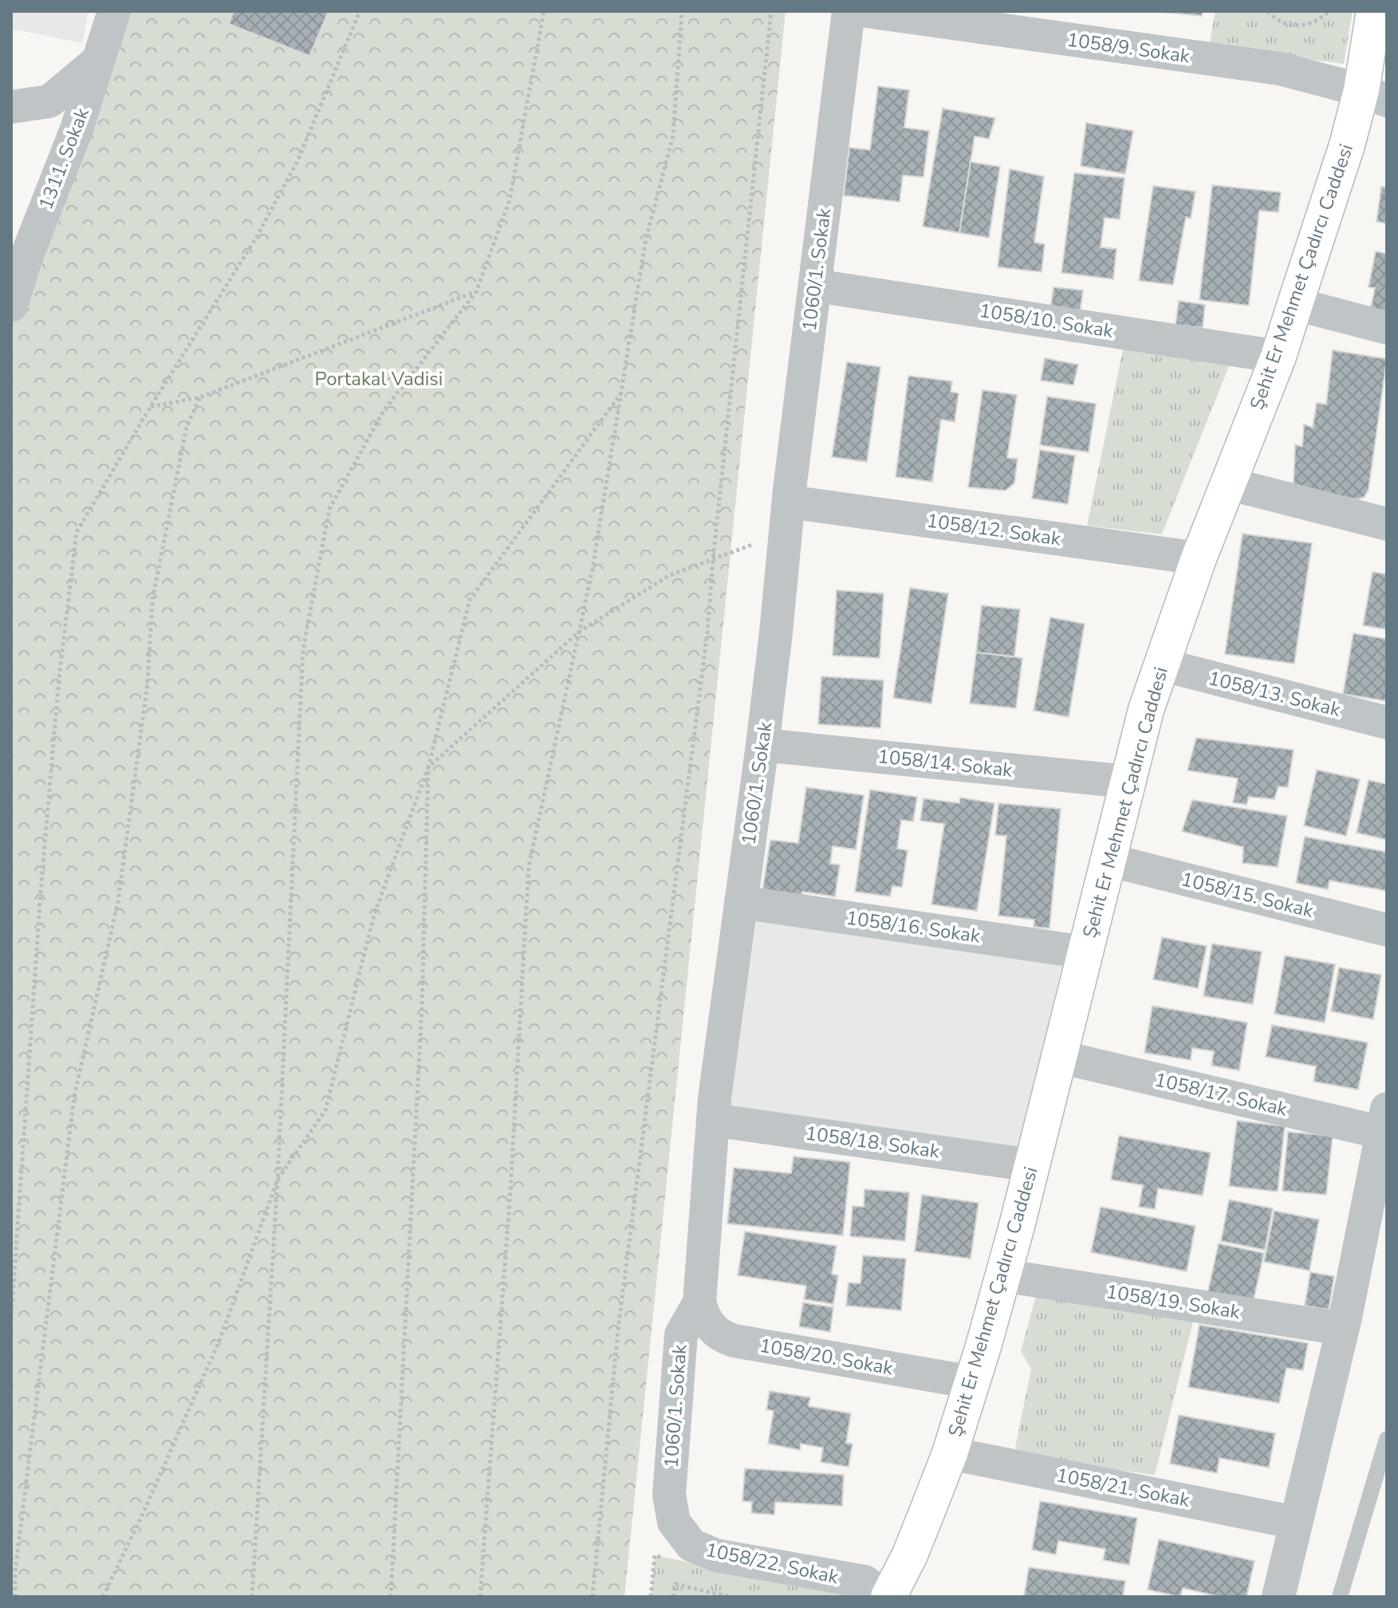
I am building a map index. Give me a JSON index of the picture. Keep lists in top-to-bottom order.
{
  "streets": {
    "main road": ["Şehit Er Mehmet Çadırcı Caddesi"],
    "street": [
      "1058/9. Sokak",
      "1311. Sokak",
      "1060/1. Sokak",
      "1058/10. Sokak",
      "1058/12. Sokak",
      "1058/13. Sokak",
      "1058/14. Sokak",
      "1058/15. Sokak",
      "1058/16. Sokak",
      "1058/17. Sokak",
      "1058/18. Sokak",
      "1058/19. Sokak",
      "1058/20. Sokak",
      "1058/21. Sokak",
      "1058/22. Sokak"
    ]
  },
  "crossings": [
    ["1058/9. Sokak", "Şehit Er Mehmet Çadırcı Caddesi"],
    ["1060/1. Sokak", "1058/10. Sokak"],
    ["1060/1. Sokak", "1058/12. Sokak"],
    ["1060/1. Sokak", "1058/14. Sokak"],
    ["1060/1. Sokak", "1058/16. Sokak"],
    ["1060/1. Sokak", "1058/18. Sokak"],
    ["1060/1. Sokak", "1058/20. Sokak"],
    ["1060/1. Sokak", "1058/22. Sokak"],
    ["Şehit Er Mehmet Çadırcı Caddesi", "1058/10. Sokak"],
    ["Şehit Er Mehmet Çadırcı Caddesi", "1058/12. Sokak"],
    ["Şehit Er Mehmet Çadırcı Caddesi", "1058/13. Sokak"],
    ["Şehit Er Mehmet Çadırcı Caddesi", "1058/14. Sokak"],
    ["Şehit Er Mehmet Çadırcı Caddesi", "1058/15. Sokak"],
    ["Şehit Er Mehmet Çadırcı Caddesi", "1058/16. Sokak"],
    ["Şehit Er Mehmet Çadırcı Caddesi", "1058/17. Sokak"],
    ["Şehit Er Mehmet Çadırcı Caddesi", "1058/18. Sokak"],
    ["Şehit Er Mehmet Çadırcı Caddesi", "1058/19. Sokak"],
    ["Şehit Er Mehmet Çadırcı Caddesi", "1058/20. Sokak"],
    ["Şehit Er Mehmet Çadırcı Caddesi", "1058/21. Sokak"],
    ["Şehit Er Mehmet Çadırcı Caddesi", "1058/22. Sokak"]
  ],
  "parks": ["Portakal Vadisi"]
}
